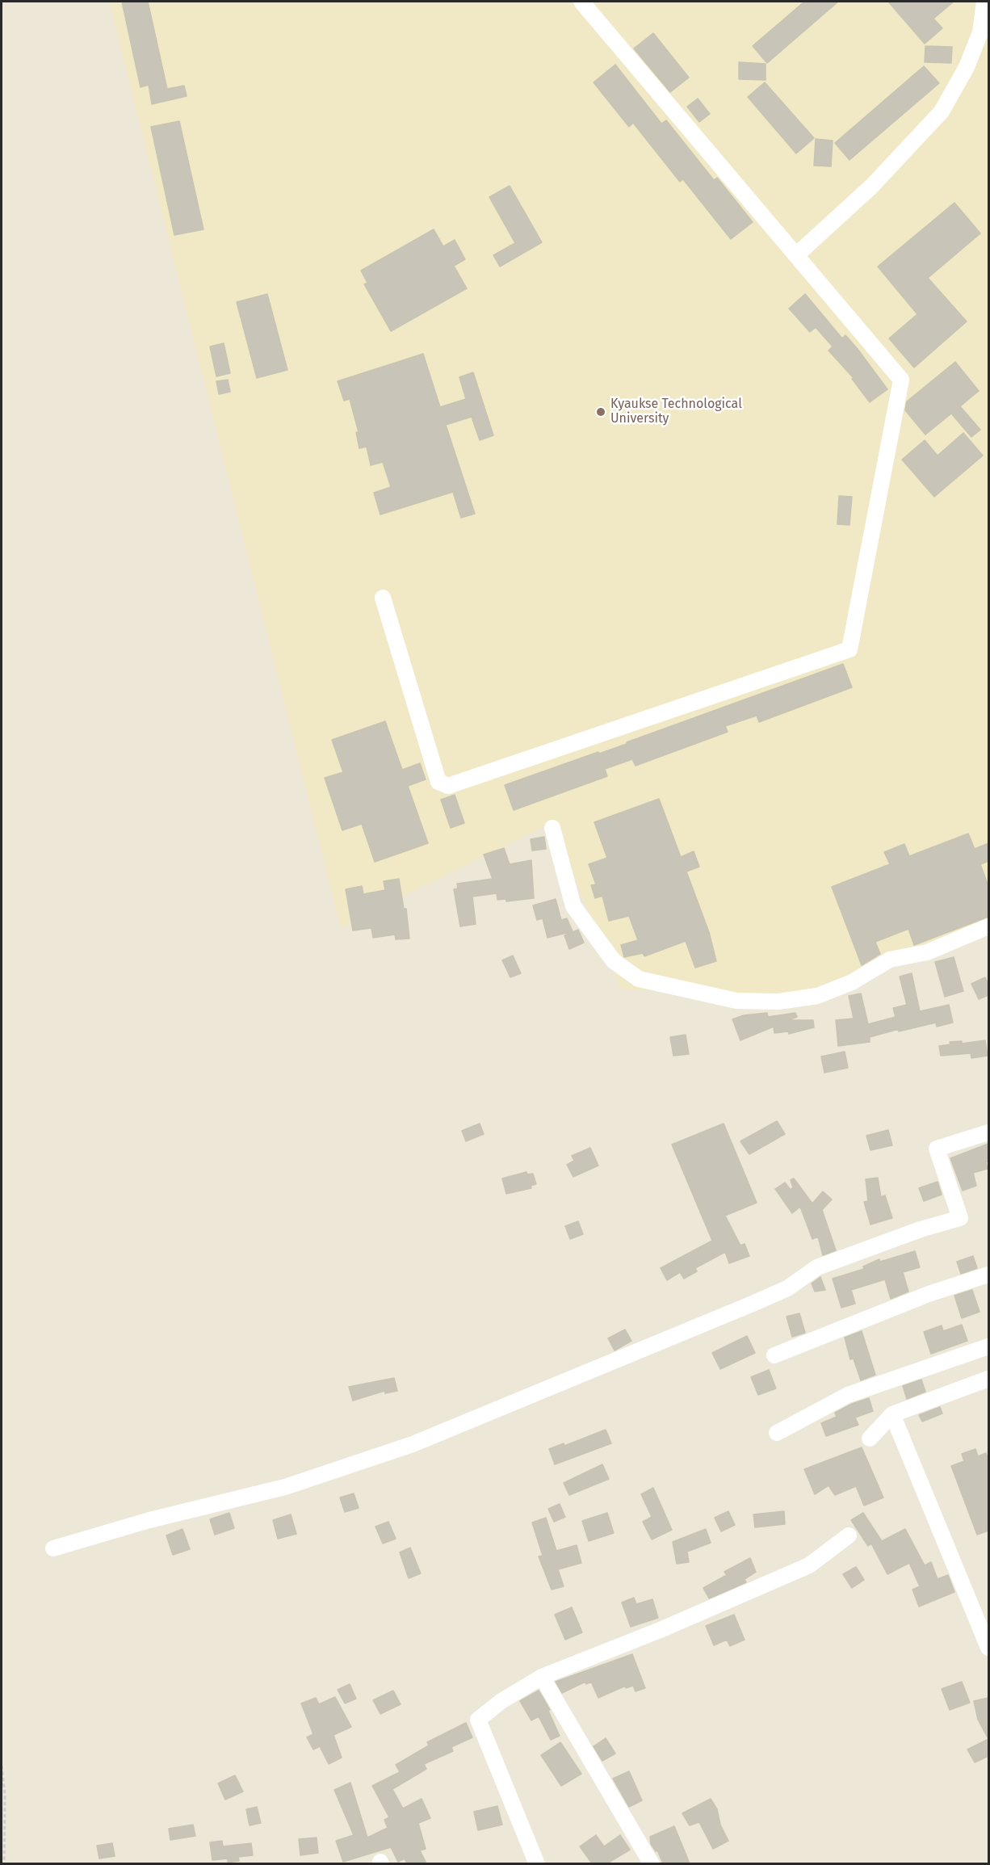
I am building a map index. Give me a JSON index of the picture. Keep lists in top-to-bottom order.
{
  "places": ["Kyaukse Technological University"]
}
